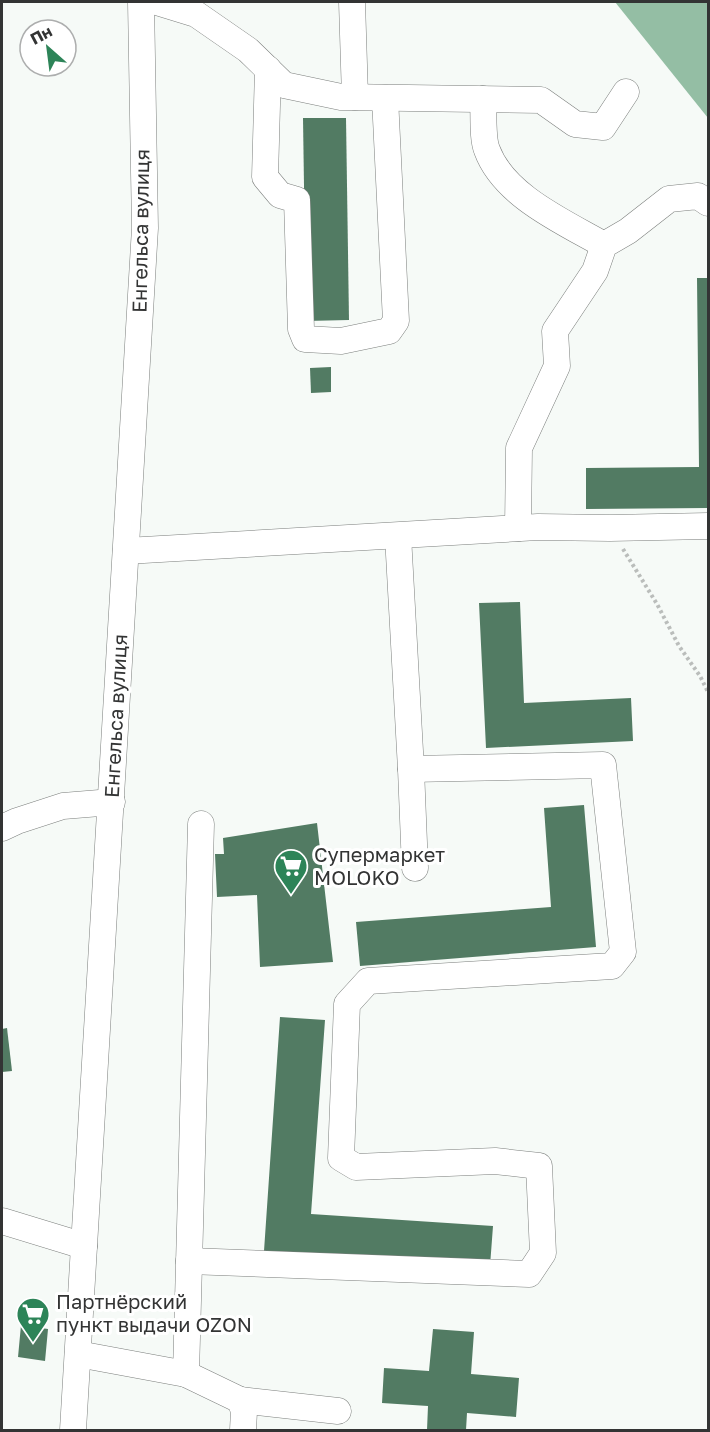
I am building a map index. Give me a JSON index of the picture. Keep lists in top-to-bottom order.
{
  "streets": {
    "street": ["Енгельса вулиця"]
  },
  "places": {
    "supermarket": ["Супермаркет MOLOKO", "Партнёрский пункт выдачи OZON"]
  },
  "north": "top left"
}
